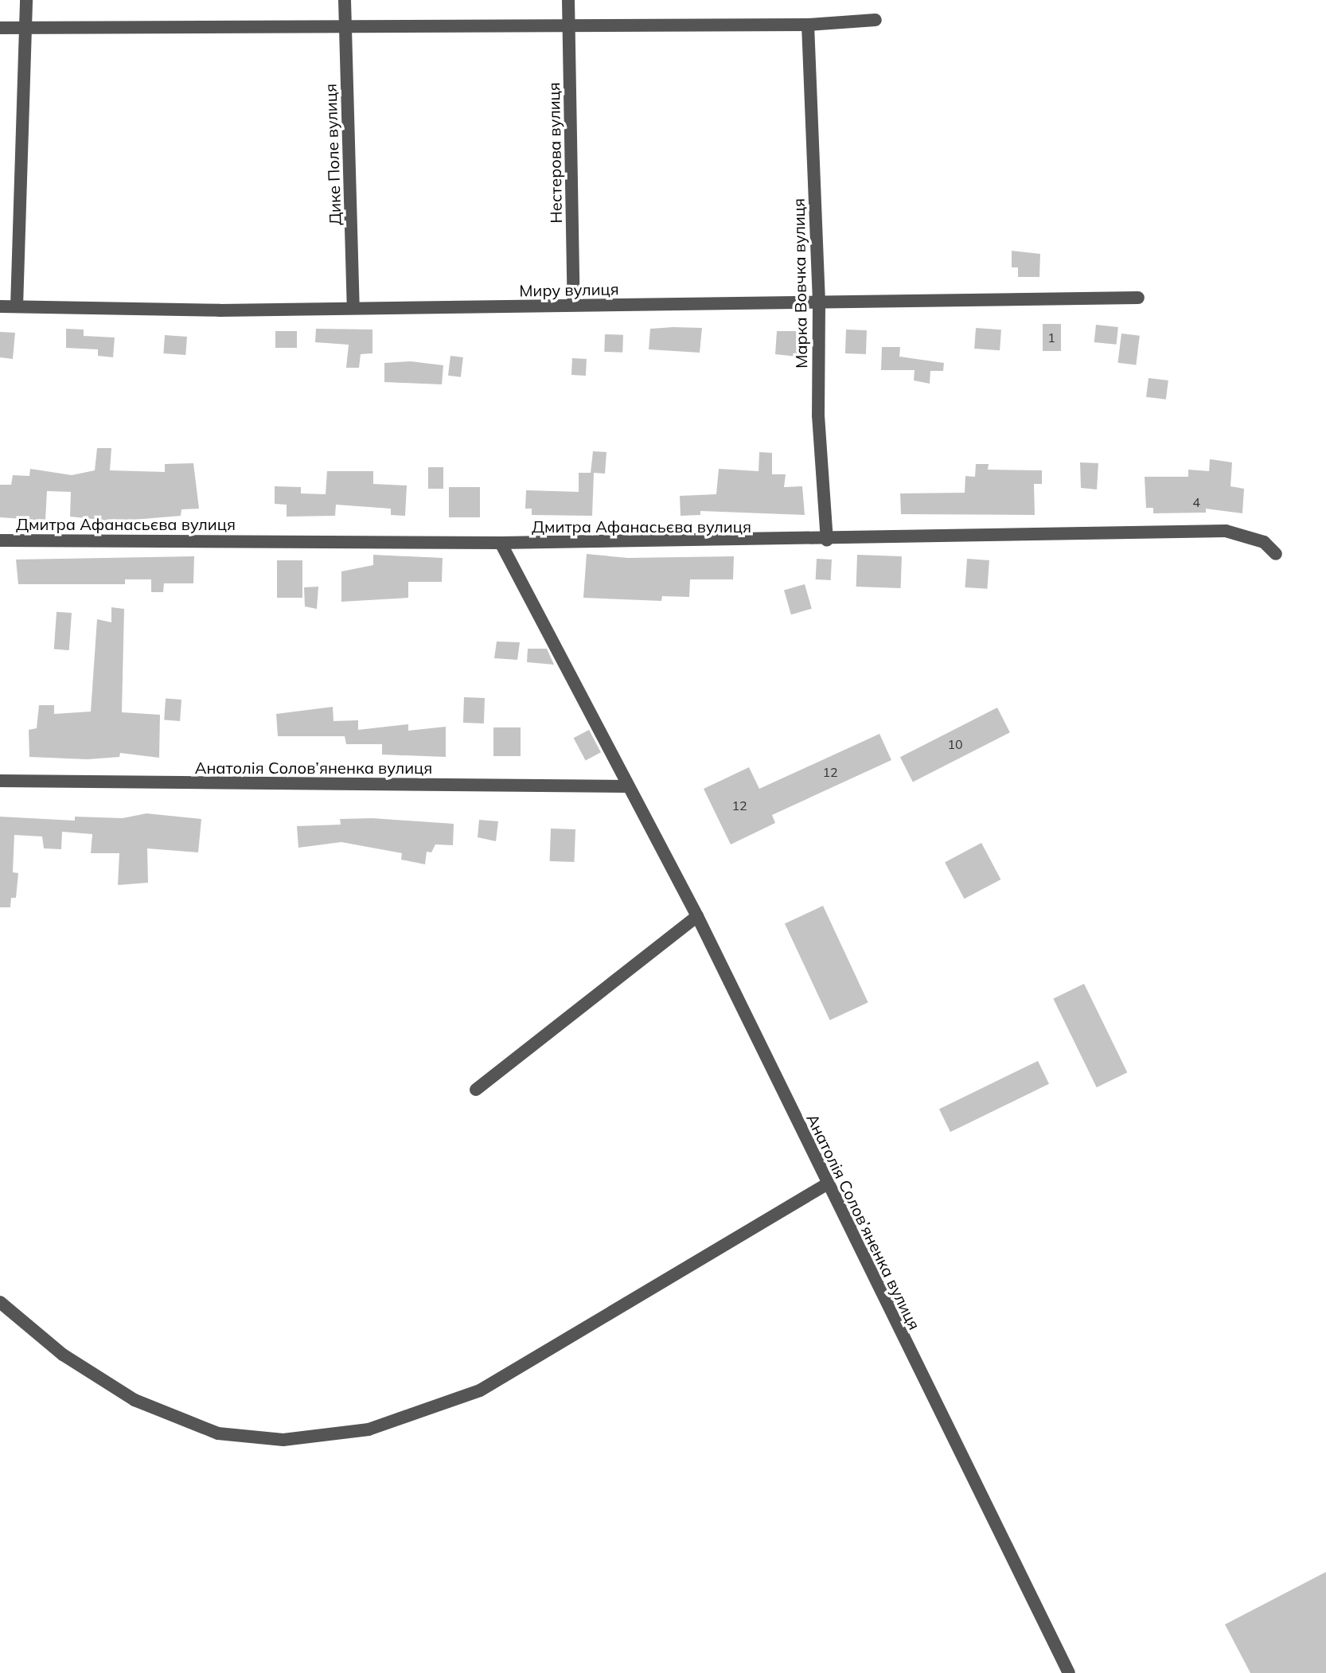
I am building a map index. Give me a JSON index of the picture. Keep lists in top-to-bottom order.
{
  "streets": {
    "street": [
      "Нестерова вулиця",
      "Дике Поле вулиця",
      "Марка Вовчка вулиця",
      "Миру вулиця",
      "Дмитра Афанасьєва вулиця",
      "Анатолія Солов’яненка вулиця"
    ]
  },
  "crossings": [
    ["Нестерова вулиця", "Миру вулиця"],
    ["Дике Поле вулиця", "Миру вулиця"],
    ["Марка Вовчка вулиця", "Миру вулиця"],
    ["Марка Вовчка вулиця", "Дмитра Афанасьєва вулиця"],
    ["Дмитра Афанасьєва вулиця", "Анатолія Солов’яненка вулиця"]
  ],
  "house_numbers": [
    "1",
    "4",
    "10",
    "12",
    "12"
  ]
}
